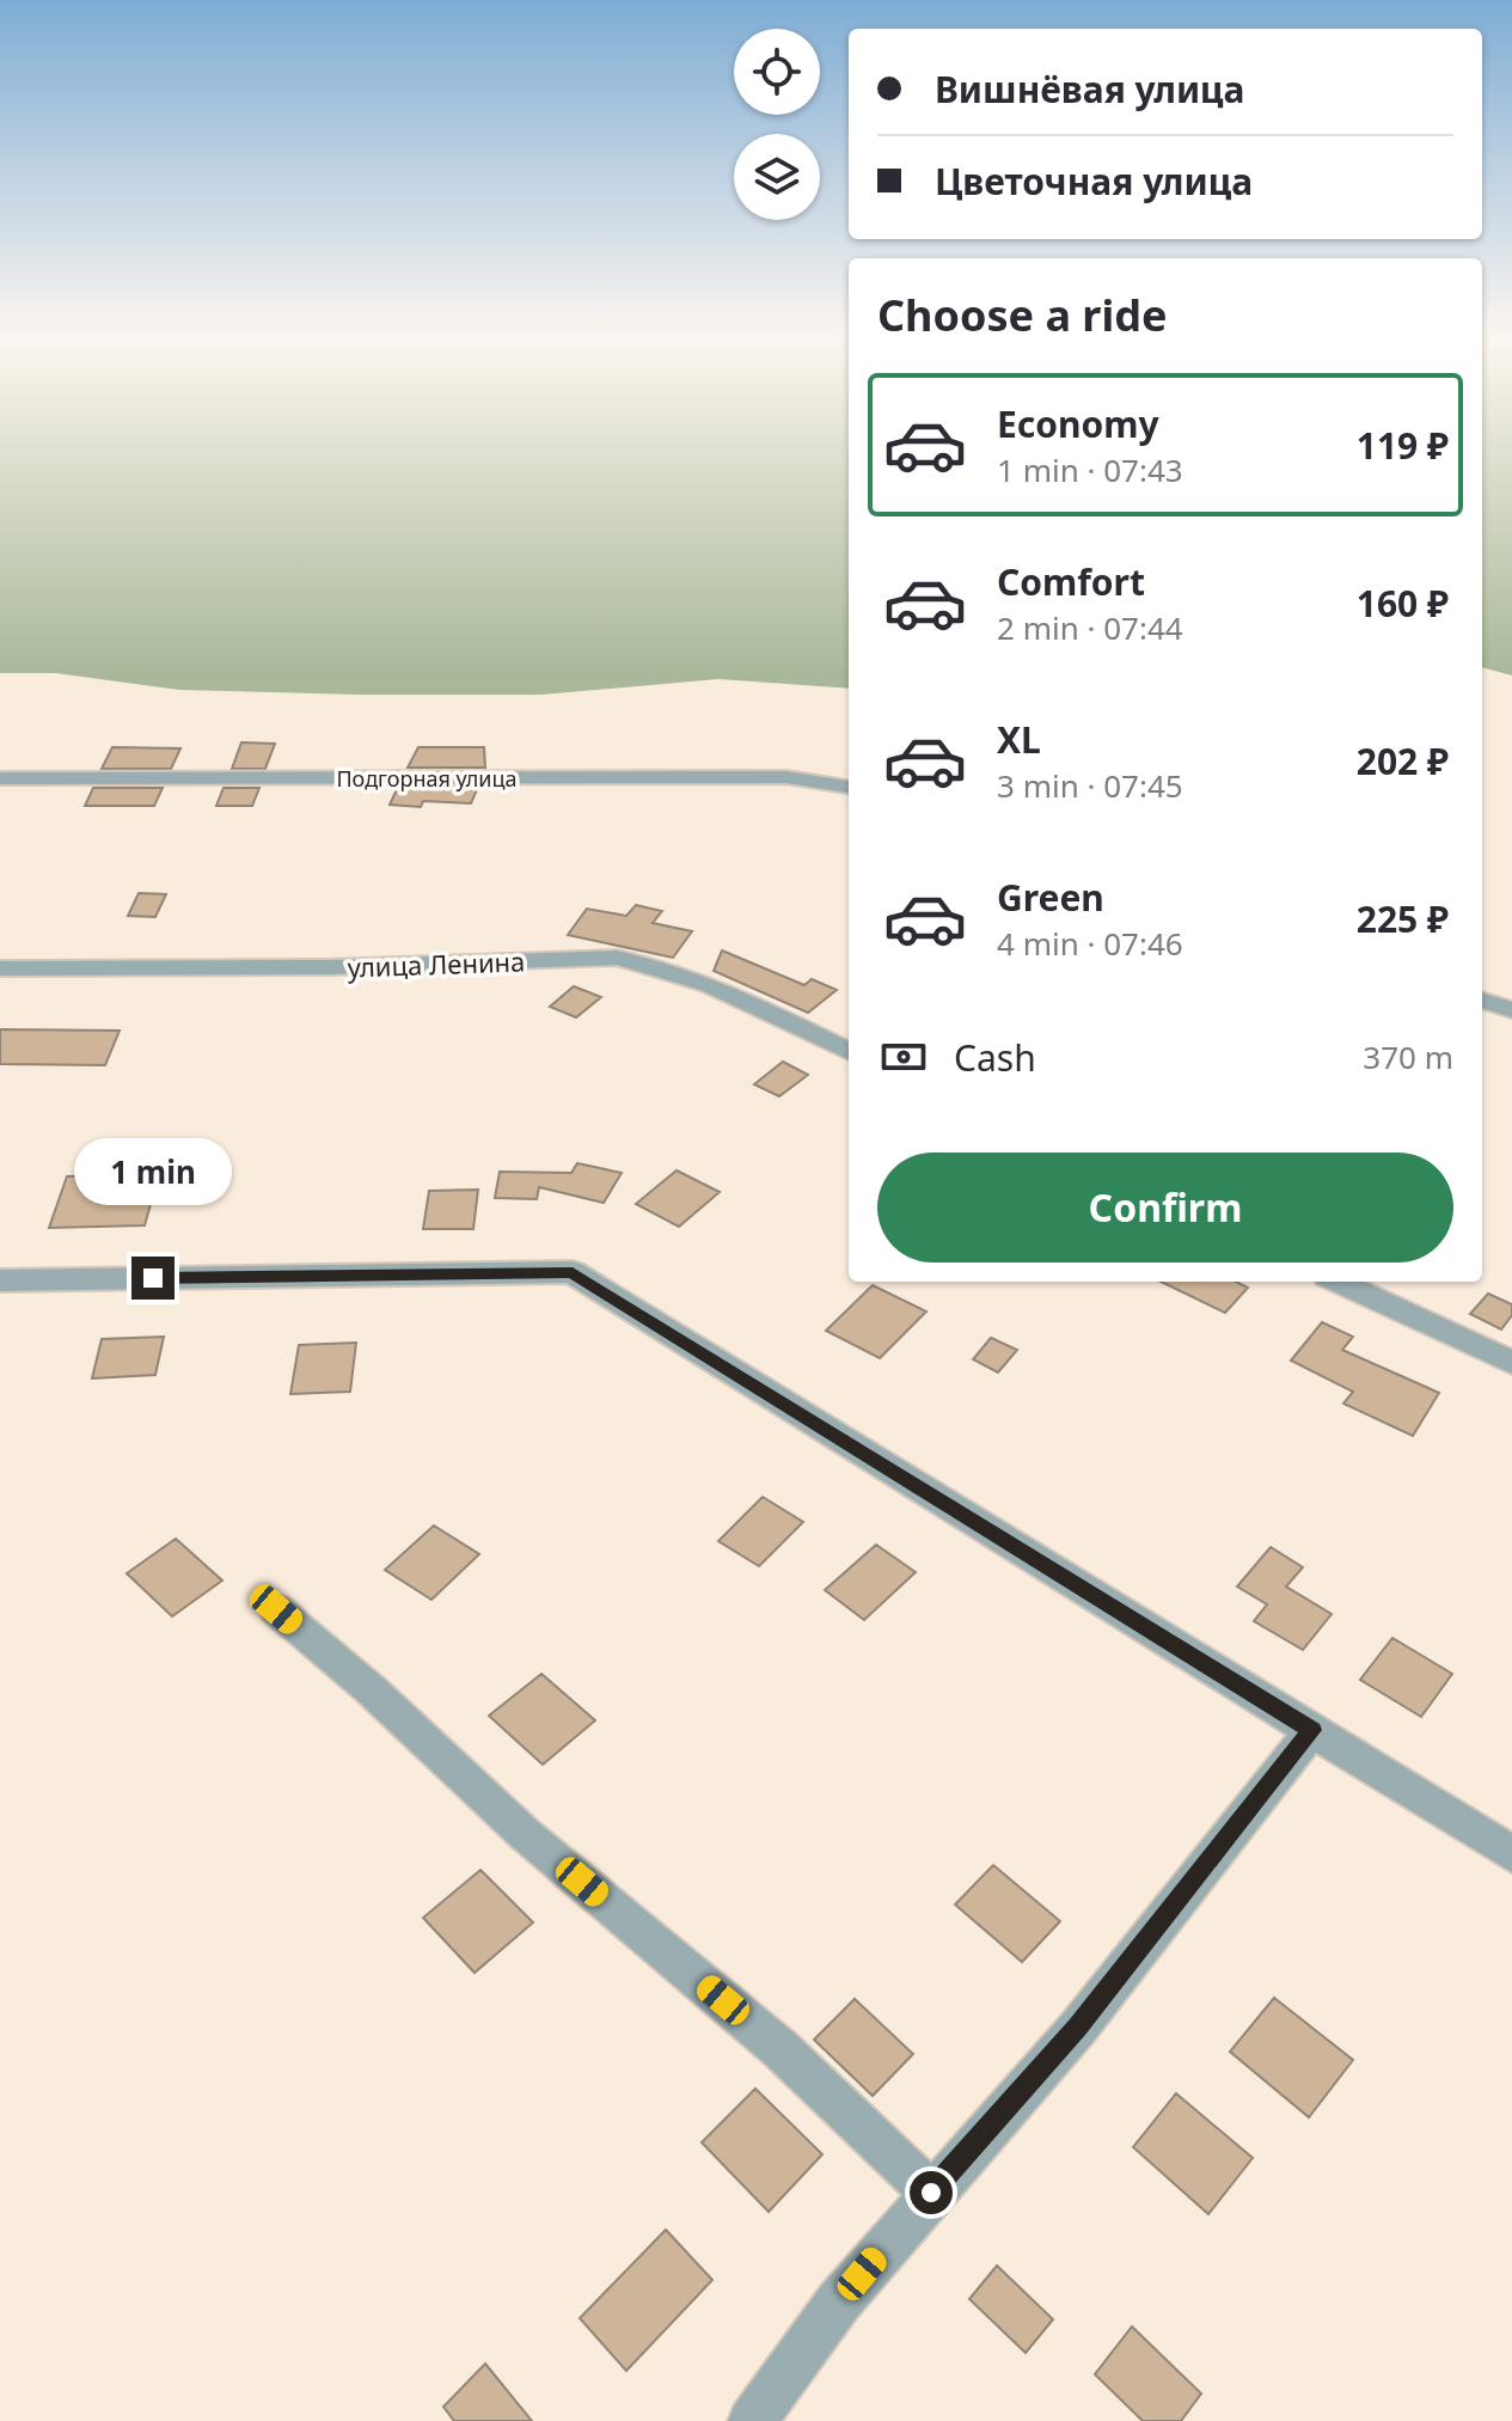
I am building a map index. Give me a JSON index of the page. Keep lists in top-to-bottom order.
{
  "streets": {
    "street": ["Подгорная улица", "улица Ленина"]
  },
  "page": {
    "banner": ["Вишнёвая улица", "Цветочная улица"],
    "heading": "Choose a ride",
    "list": [
      {
        "name": "Economy",
        "note": "1 min · 07:43",
        "value": "119 ₽"
      },
      {
        "name": "Comfort",
        "note": "2 min · 07:44",
        "value": "160 ₽"
      },
      {
        "name": "XL",
        "note": "3 min · 07:45",
        "value": "202 ₽"
      },
      {
        "name": "Green",
        "note": "4 min · 07:46",
        "value": "225 ₽"
      }
    ],
    "pay": ["Cash", "370 m"],
    "buttons": "Confirm",
    "bubble": "1 min"
  }
}
